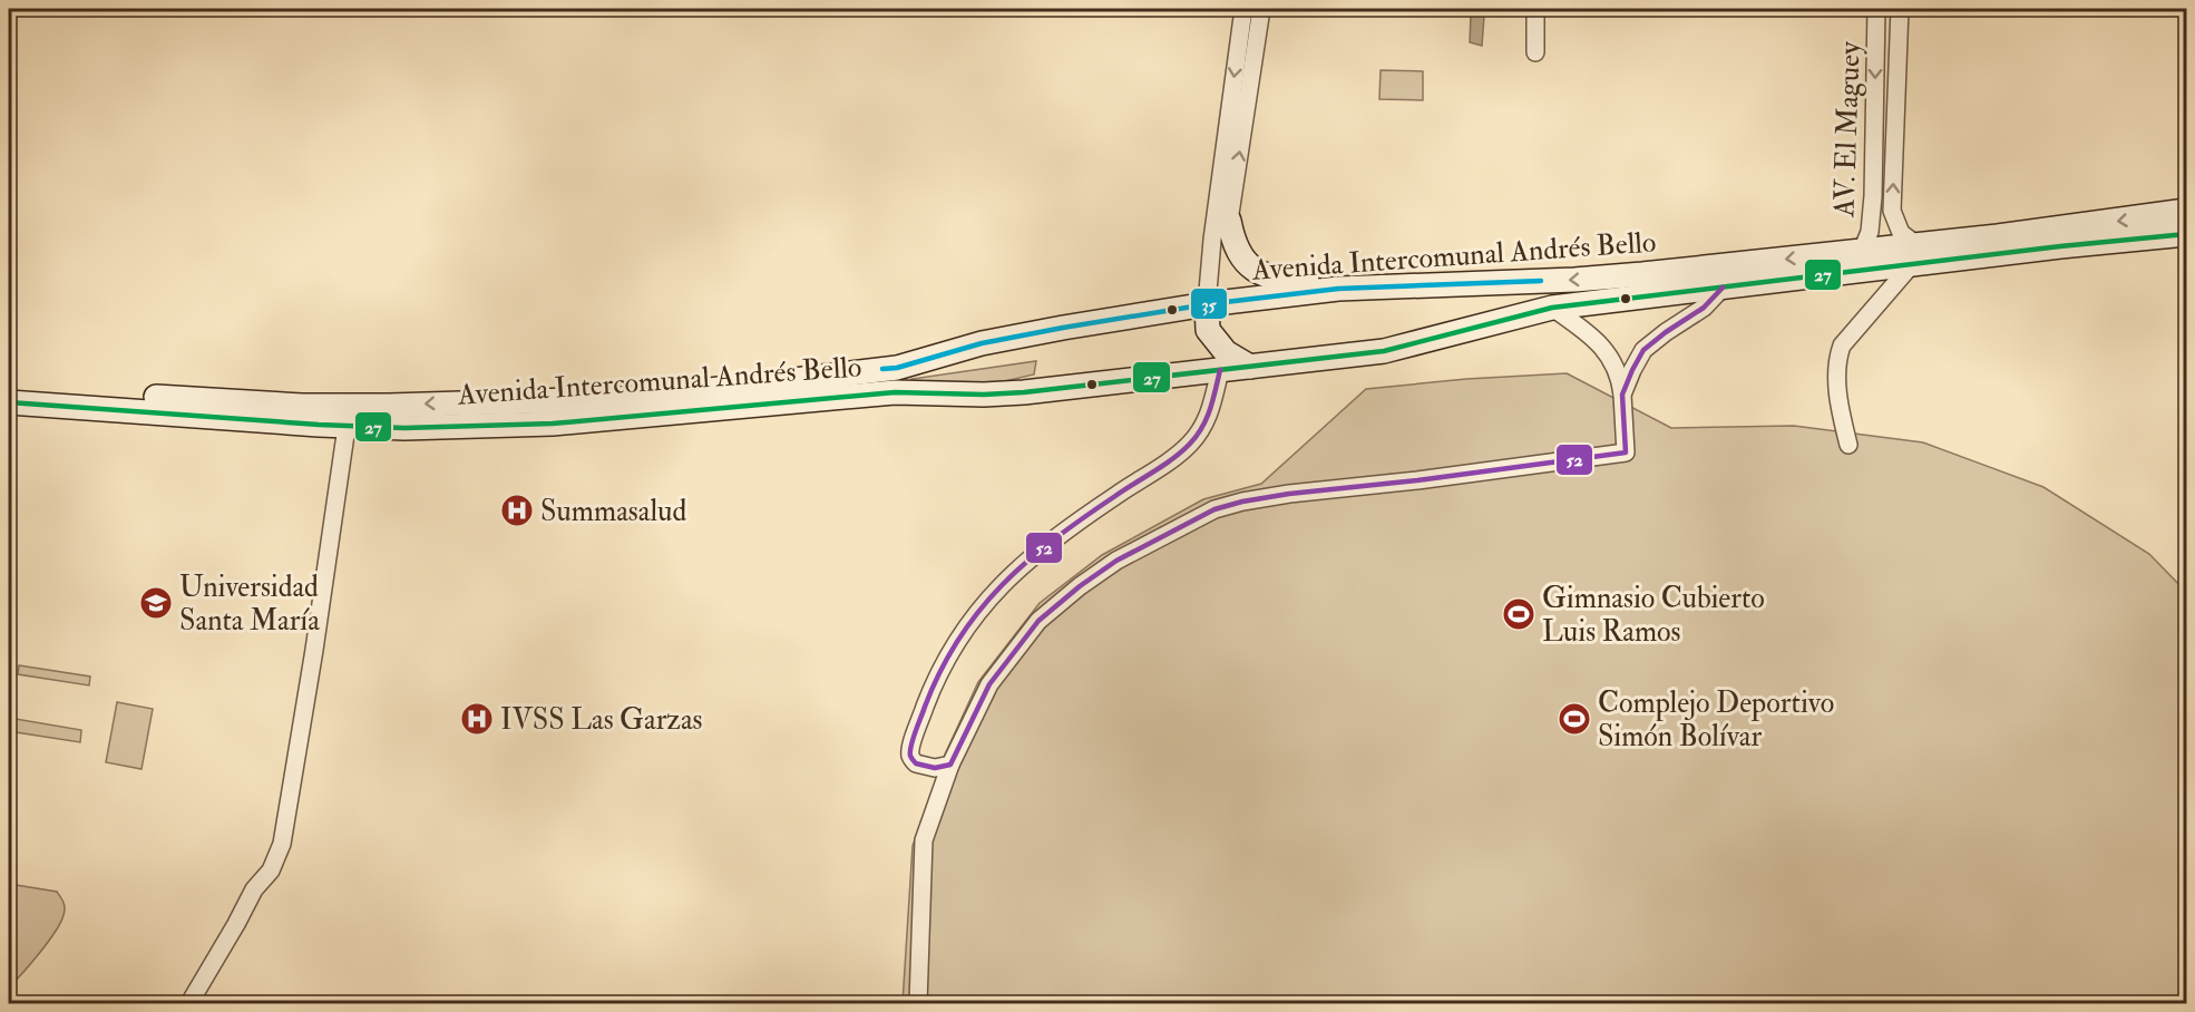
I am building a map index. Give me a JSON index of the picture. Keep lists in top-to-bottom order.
{
  "streets": {
    "main road": ["Avenida Intercomunal Andrés Bello"],
    "street": ["AV. El Maguey"]
  },
  "crossings": [
    ["AV. El Maguey", "Avenida Intercomunal Andrés Bello"]
  ],
  "places": {
    "hospital": ["Summasalud", "IVSS Las Garzas"],
    "school or university": ["Universidad Santa María"],
    "sports": ["Gimnasio Cubierto Luis Ramos", "Complejo Deportivo Simón Bolívar"]
  },
  "lines": ["transit line 27", "transit line 35", "transit line 52"]
}
